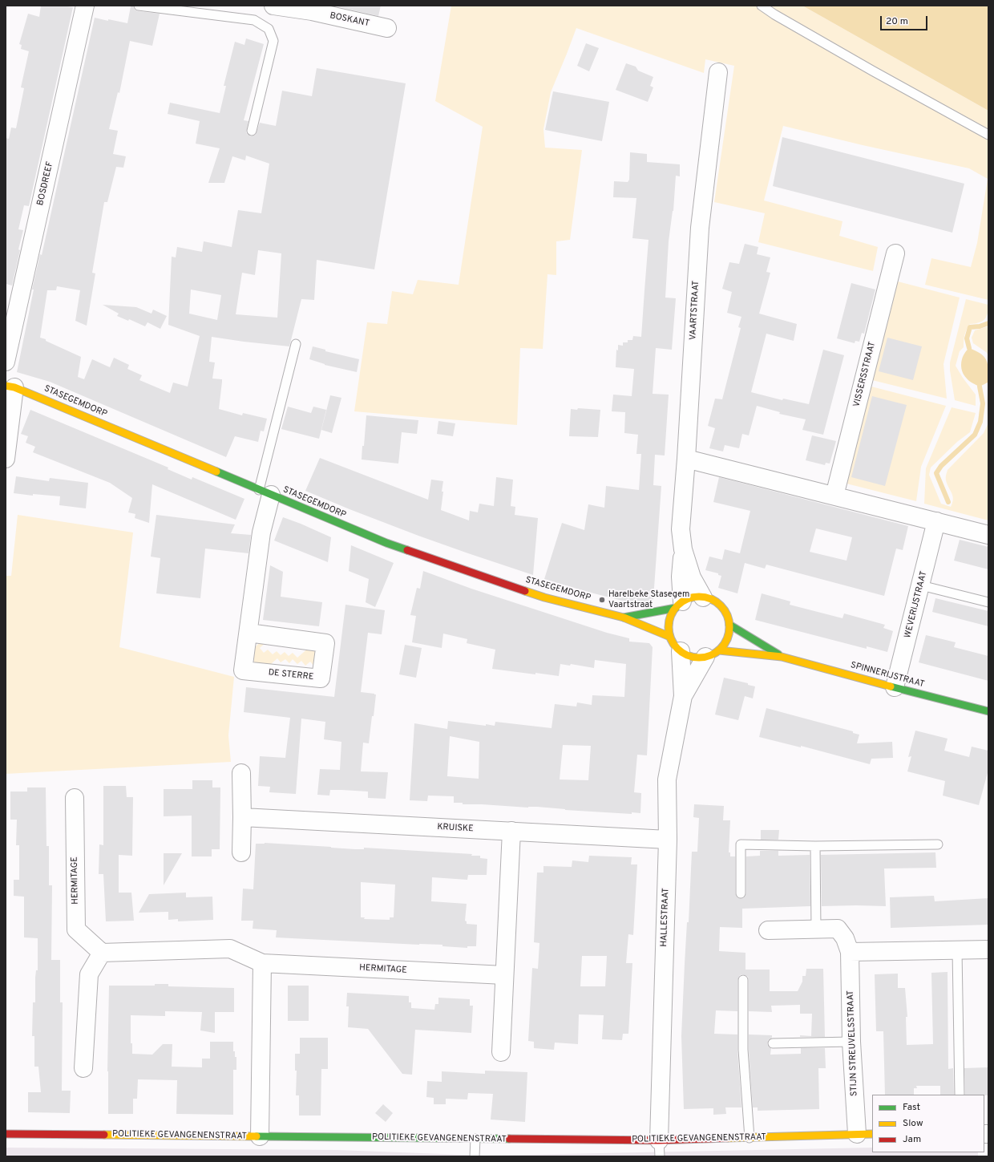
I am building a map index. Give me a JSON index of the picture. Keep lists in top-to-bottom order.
{
  "streets": {
    "street": [
      "BOSKANT",
      "BOSDREEF",
      "VAARTSTRAAT",
      "VISSERSSTRAAT",
      "STASEGEMDORP",
      "WEVERIJSTRAAT",
      "DE STERRE",
      "SPINNERIJSTRAAT",
      "KRUISKE",
      "HERMITAGE",
      "HALLESTRAAT",
      "STIJN STREUVELSSTRAAT",
      "POLITIEKE GEVANGENENSTRAAT"
    ]
  },
  "crossings": [
    ["VAARTSTRAAT", "STASEGEMDORP"],
    ["VAARTSTRAAT", "SPINNERIJSTRAAT"],
    ["VAARTSTRAAT", "HALLESTRAAT"],
    ["STASEGEMDORP", "DE STERRE"],
    ["STASEGEMDORP", "SPINNERIJSTRAAT"],
    ["STASEGEMDORP", "HALLESTRAAT"],
    ["WEVERIJSTRAAT", "SPINNERIJSTRAAT"],
    ["SPINNERIJSTRAAT", "HALLESTRAAT"],
    ["KRUISKE", "HALLESTRAAT"],
    ["HALLESTRAAT", "POLITIEKE GEVANGENENSTRAAT"],
    ["STIJN STREUVELSSTRAAT", "POLITIEKE GEVANGENENSTRAAT"]
  ],
  "places": ["Harelbeke Stasegem Vaartstraat"],
  "legend": ["Fast", "Slow", "Jam"],
  "scale_bar": "20 m"
}
